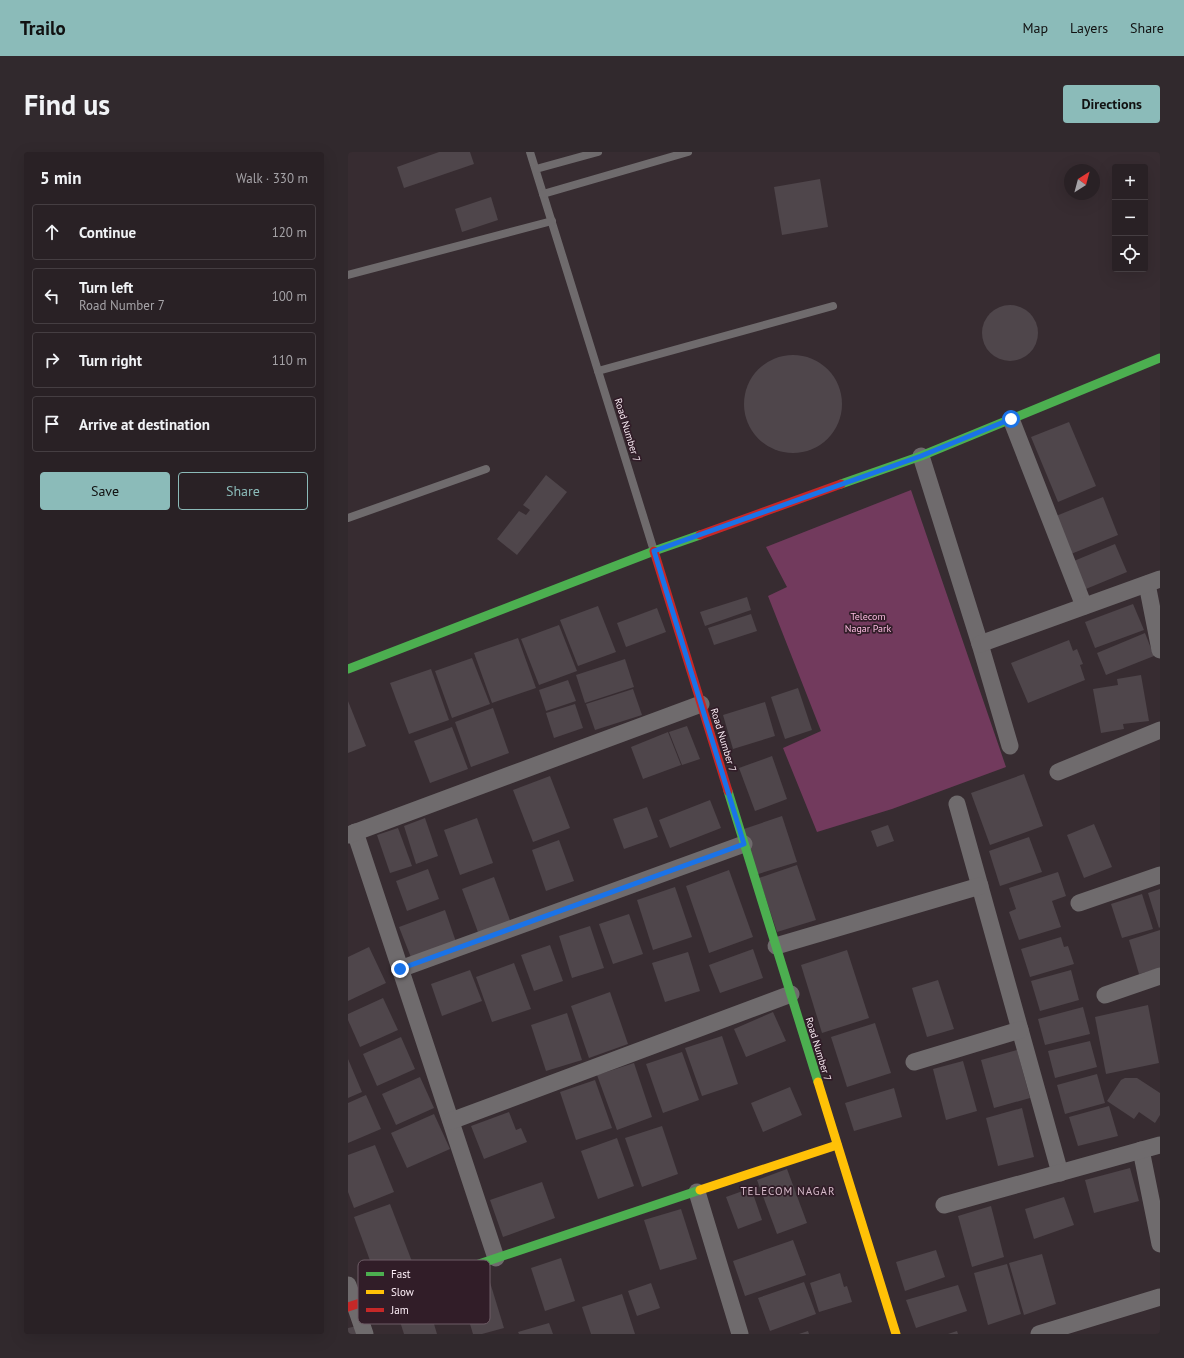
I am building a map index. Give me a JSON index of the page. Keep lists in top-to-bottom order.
{
  "streets": {
    "street": ["Road Number 7"]
  },
  "districts": ["TELECOM NAGAR"],
  "parks": ["Telecom Nagar Park"],
  "legend": ["Fast", "Slow", "Jam"],
  "north": "top right",
  "page": {
    "header": "Trailo",
    "nav": ["Map", "Layers", "Share"],
    "buttons": [
      "Directions",
      ["Save", "Share"]
    ],
    "title": "Find us",
    "heading": ["5 min", "Walk · 330 m"],
    "map_buttons": ["+", "−"],
    "list": [
      ["Continue", "120 m"],
      ["Turn left", "Road Number 7", "100 m"],
      ["Turn right", "110 m"],
      "Arrive at destination"
    ]
  }
}
